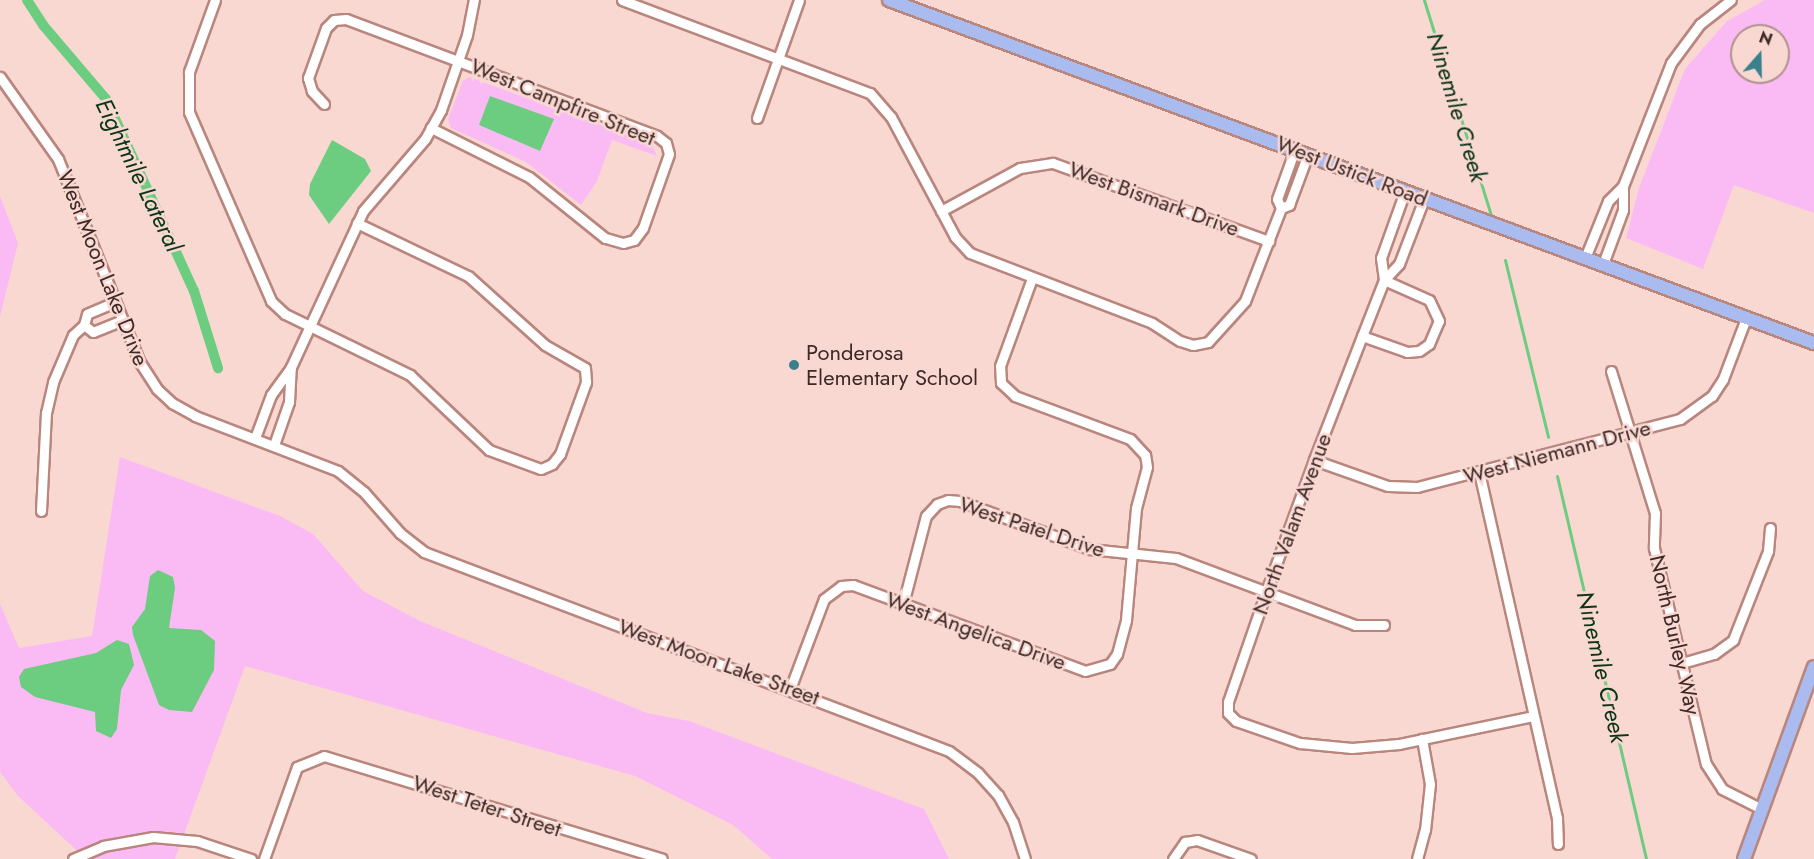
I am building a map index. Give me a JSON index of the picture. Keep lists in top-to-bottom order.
{
  "streets": {
    "main road": ["West Ustick Road"],
    "street": [
      "West Campfire Street",
      "West Bismark Drive",
      "West Moon Lake Drive",
      "West Niemann Drive",
      "North Valam Avenue",
      "West Patel Drive",
      "West Angelica Drive",
      "North Burley Way",
      "West Moon Lake Street",
      "West Teter Street"
    ]
  },
  "crossings": [
    ["West Ustick Road", "West Niemann Drive"],
    ["West Ustick Road", "North Valam Avenue"],
    ["West Moon Lake Drive", "West Moon Lake Street"],
    ["West Niemann Drive", "North Valam Avenue"],
    ["West Niemann Drive", "North Burley Way"],
    ["North Valam Avenue", "West Patel Drive"],
    ["West Patel Drive", "West Angelica Drive"],
    ["West Angelica Drive", "West Moon Lake Street"]
  ],
  "water": ["Ninemile Creek", "Eightmile Lateral"],
  "places": ["Ponderosa Elementary School"],
  "north": "top"
}
